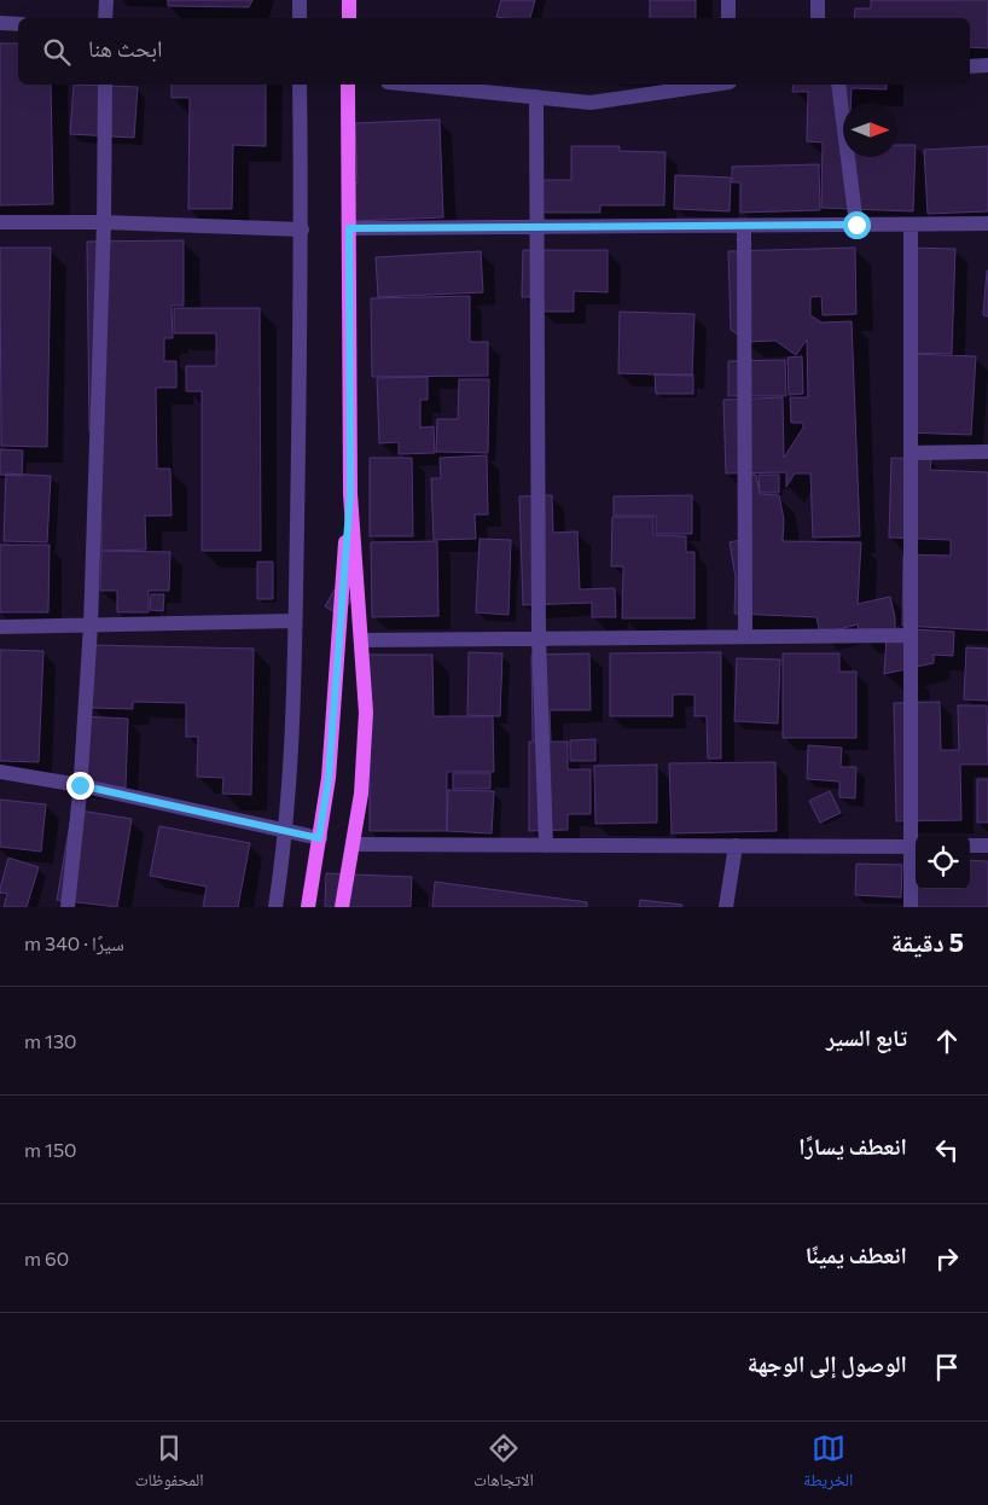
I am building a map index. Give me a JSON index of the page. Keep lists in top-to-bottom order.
{
  "north": "right",
  "page": {
    "search": "ابحث هنا",
    "heading": ["5 دقيقة", "سيرًا · 340 m"],
    "list": [
      ["تابع السير", "130 m"],
      ["انعطف يسارًا", "150 m"],
      ["انعطف يمينًا", "60 m"],
      "الوصول إلى الوجهة"
    ],
    "nav": ["الخريطة", "الاتجاهات", "المحفوظات"]
  }
}
